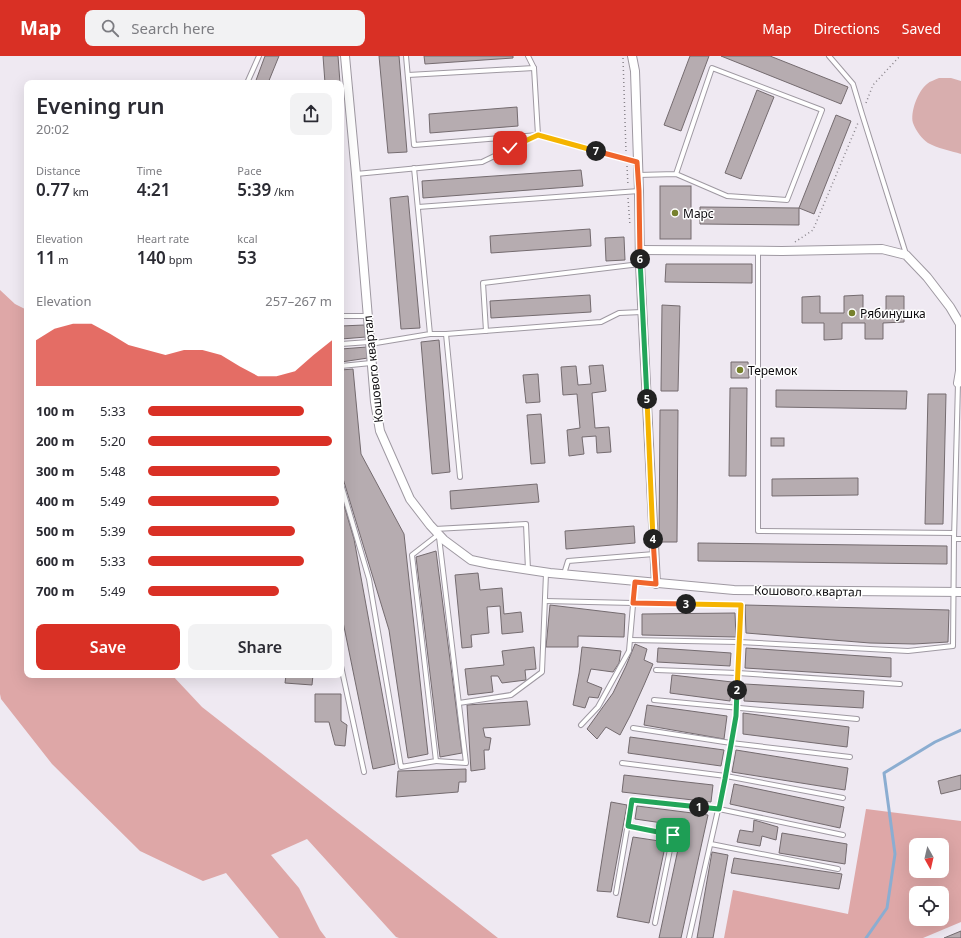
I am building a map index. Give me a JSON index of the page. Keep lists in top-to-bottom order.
{
  "streets": {
    "street": ["Кошового квартал"]
  },
  "places": ["Марс", "Рябинушка", "Теремок"],
  "north": "bottom",
  "page": {
    "header": "Map",
    "search": "Search here",
    "nav": ["Map", "Directions", "Saved"],
    "heading": ["Evening run", "20:02"],
    "pins": [
      "7",
      "6",
      "5",
      "4",
      "3",
      "2",
      "1"
    ],
    "stats": [
      ["Distance", "0.77 km"],
      ["Time", "4:21"],
      ["Pace", "5:39 /km"],
      ["Elevation", "11 m"],
      ["Heart rate", "140 bpm"],
      ["kcal", "53"]
    ],
    "chart": ["Elevation", "257–267 m"],
    "list": [
      {
        "name": "100 m",
        "note": "5:33"
      },
      {
        "name": "200 m",
        "note": "5:20"
      },
      {
        "name": "300 m",
        "note": "5:48"
      },
      {
        "name": "400 m",
        "note": "5:49"
      },
      {
        "name": "500 m",
        "note": "5:39"
      },
      {
        "name": "600 m",
        "note": "5:33"
      },
      {
        "name": "700 m",
        "note": "5:49"
      }
    ],
    "buttons": ["Save", "Share"]
  }
}
